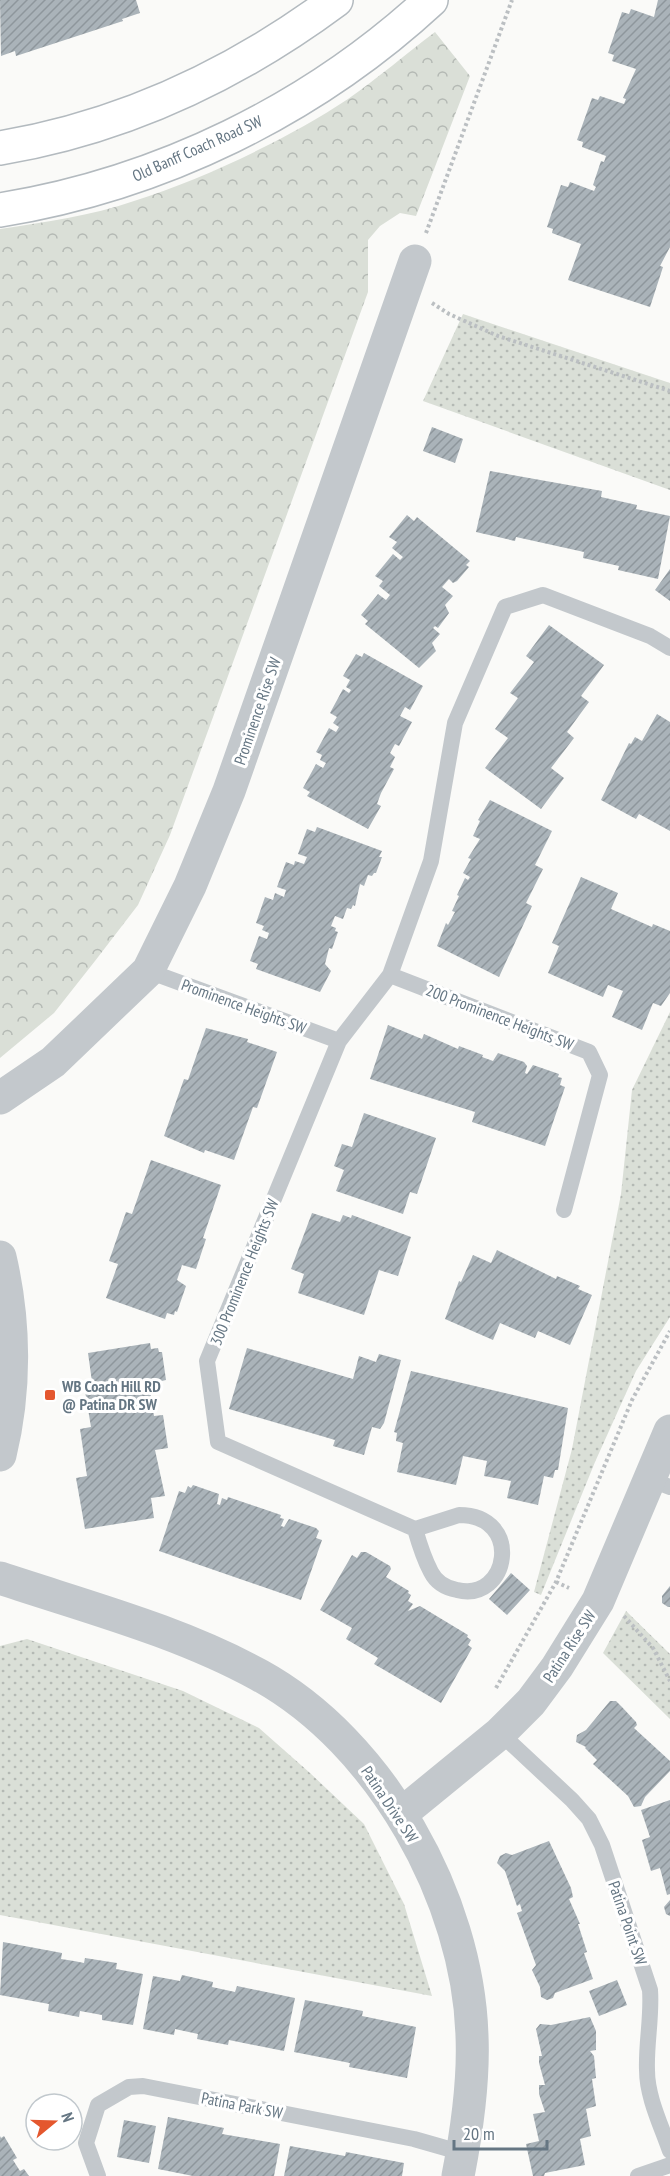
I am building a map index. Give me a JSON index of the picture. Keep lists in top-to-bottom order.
{
  "streets": {
    "main road": ["Old Banff Coach Road SW"],
    "street": ["Prominence Rise SW", "Patina Rise SW", "Patina Drive SW"],
    "lane": [
      "Prominence Heights SW",
      "200 Prominence Heights SW",
      "300 Prominence Heights SW",
      "Patina Point SW",
      "Patina Park SW"
    ]
  },
  "crossings": [
    ["Prominence Rise SW", "Prominence Heights SW"],
    ["Prominence Heights SW", "300 Prominence Heights SW"],
    ["Patina Rise SW", "Patina Drive SW"],
    ["Patina Rise SW", "Patina Point SW"],
    ["Patina Drive SW", "Patina Park SW"]
  ],
  "places": {
    "transit": ["WB Coach Hill RD @ Patina DR SW"]
  },
  "scale_bar": "20 m",
  "north": "right"
}
